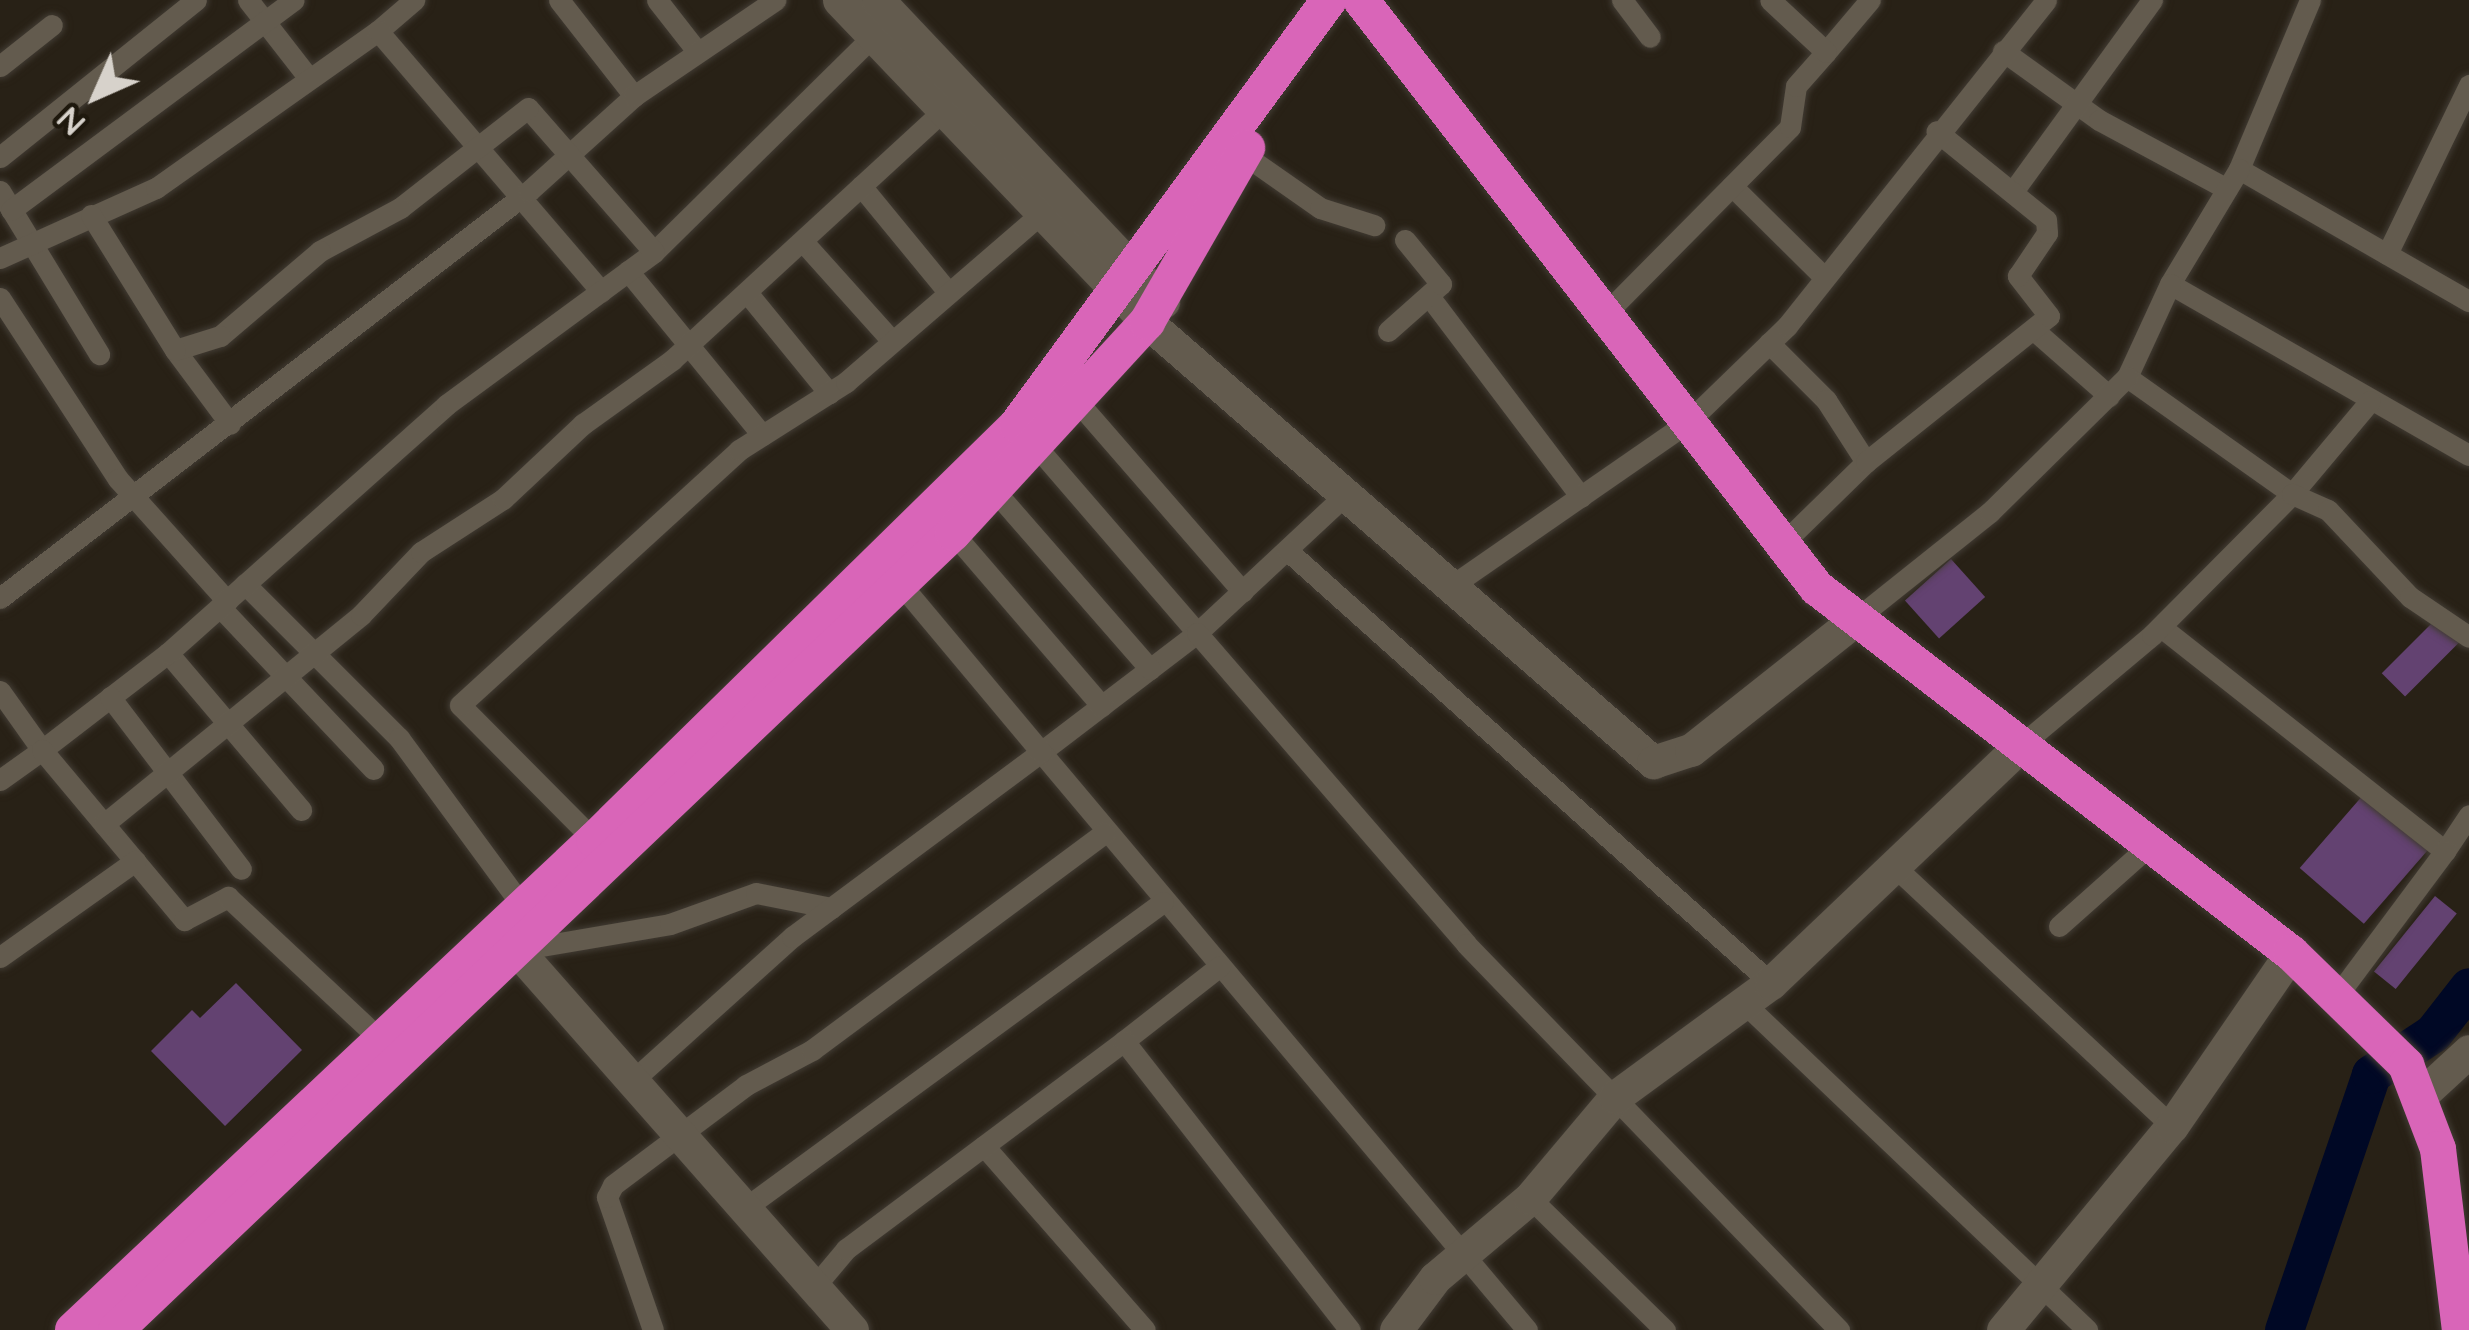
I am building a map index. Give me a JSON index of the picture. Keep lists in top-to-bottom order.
{
  "north": "bottom left"
}
